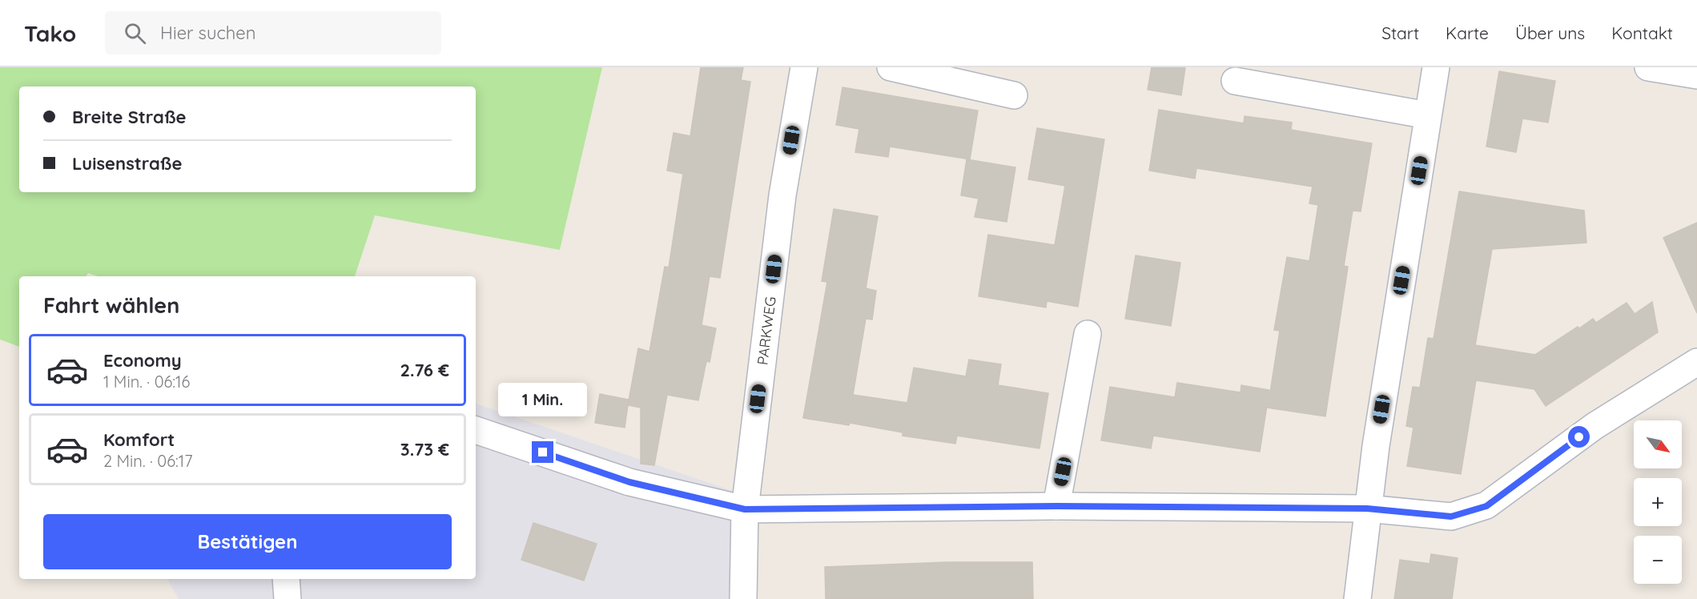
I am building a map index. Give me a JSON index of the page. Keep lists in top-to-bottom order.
{
  "streets": {
    "street": ["PARKWEG"]
  },
  "north": "bottom right",
  "page": {
    "header": "Tako",
    "search": "Hier suchen",
    "nav": [
      "Start",
      "Karte",
      "Über uns",
      "Kontakt"
    ],
    "banner": ["Breite Straße", "Luisenstraße"],
    "heading": "Fahrt wählen",
    "list": [
      {
        "name": "Economy",
        "note": "1 Min. · 06:16",
        "value": "2.76 €"
      },
      {
        "name": "Komfort",
        "note": "2 Min. · 06:17",
        "value": "3.73 €"
      }
    ],
    "bubble": "1 Min.",
    "map_buttons": ["+", "−"],
    "buttons": "Bestätigen"
  }
}
